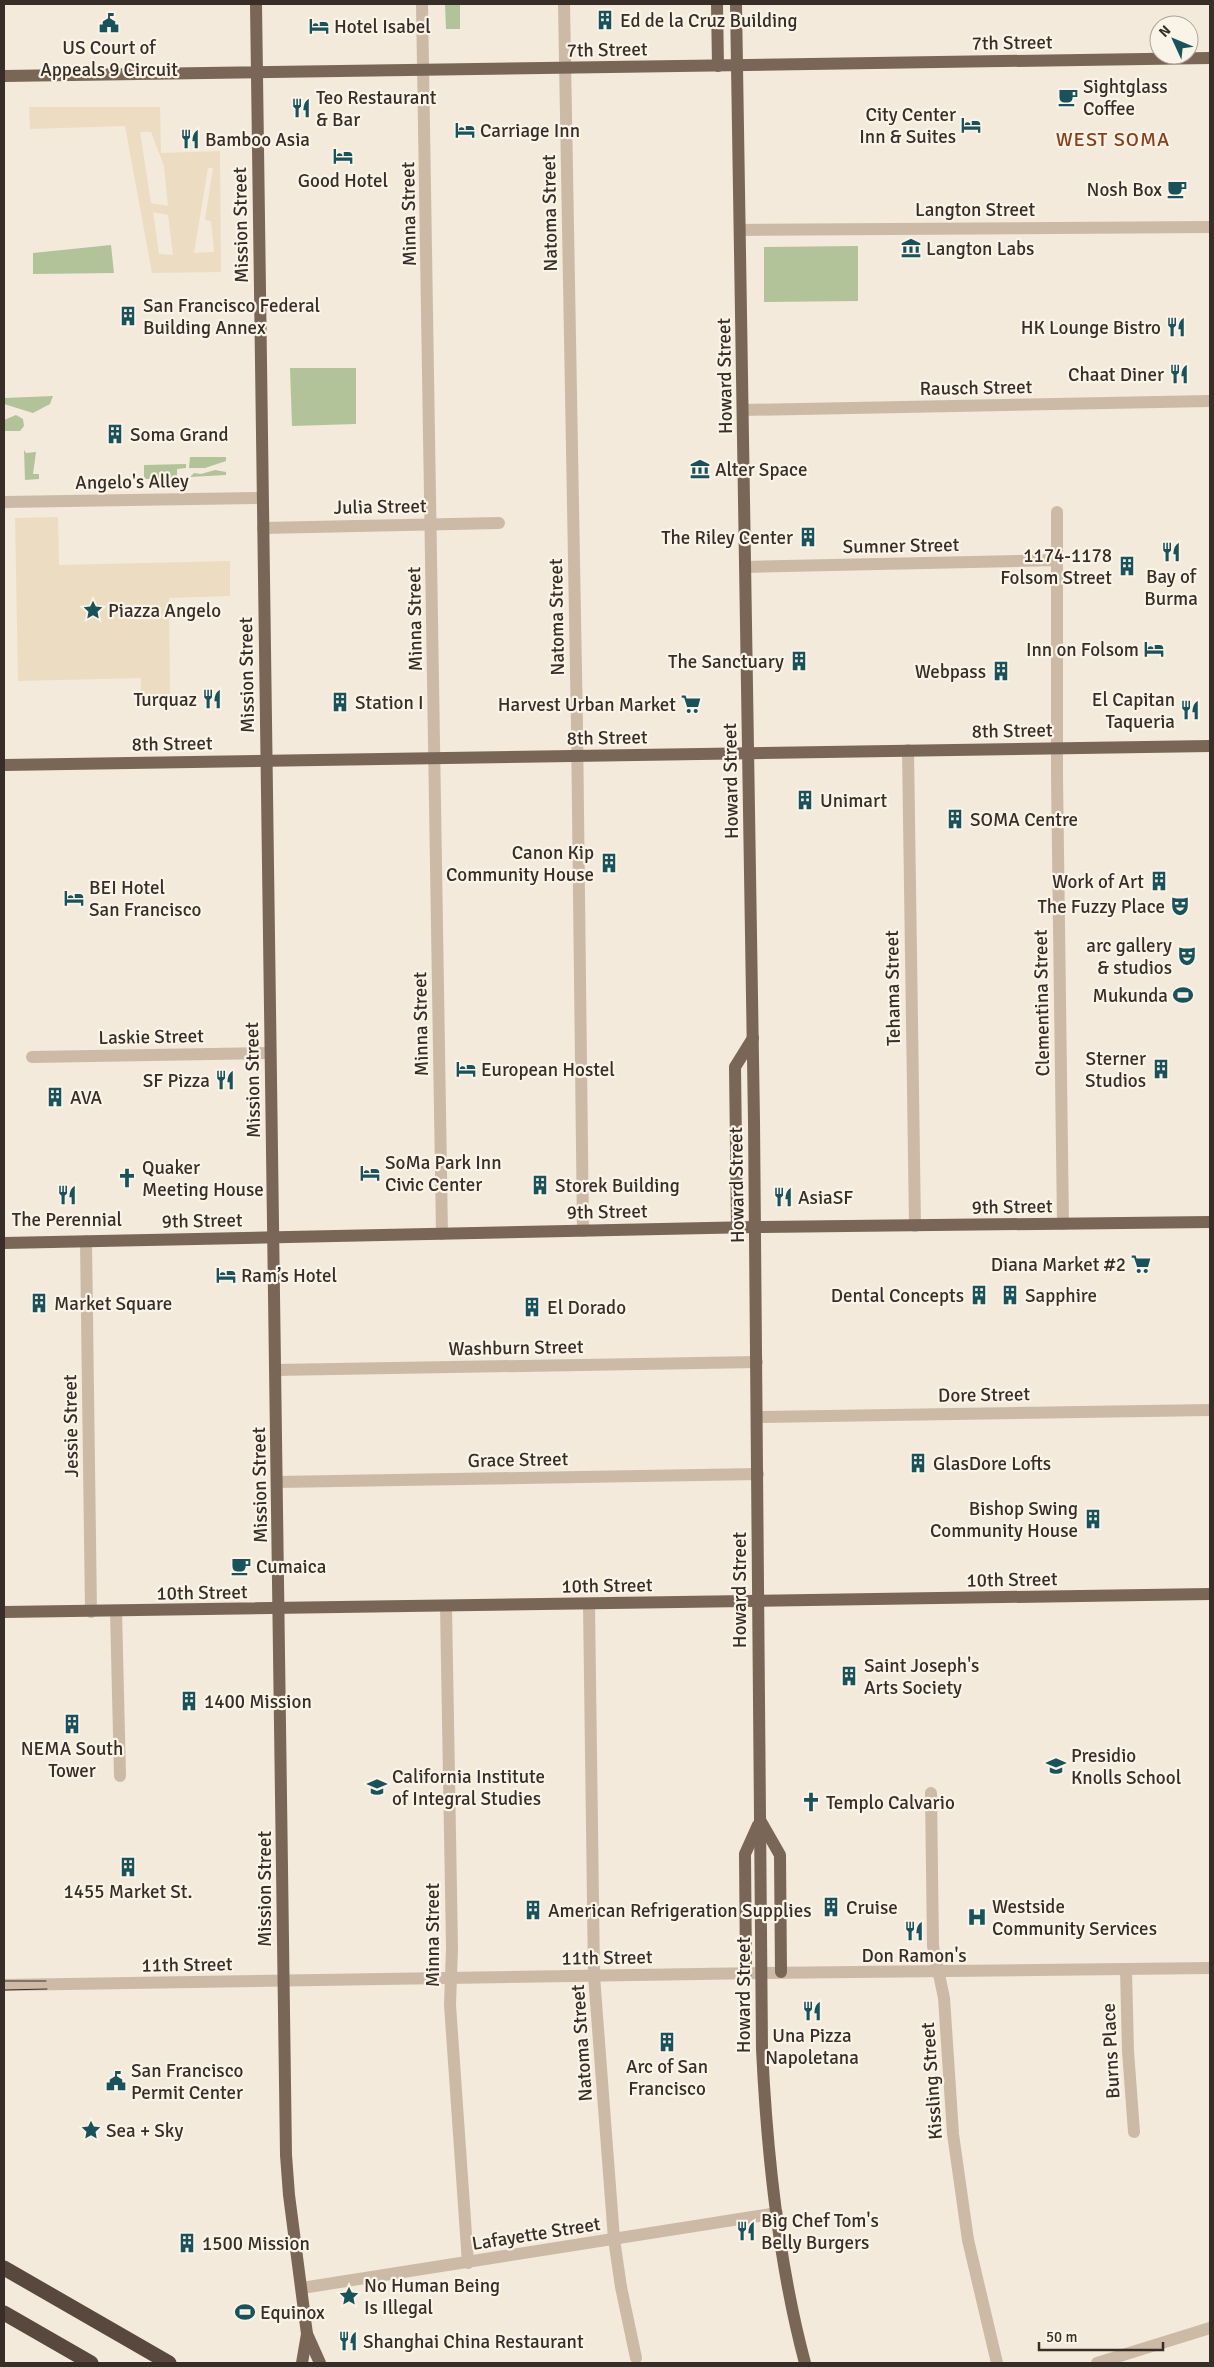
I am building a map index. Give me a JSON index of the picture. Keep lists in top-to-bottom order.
{
  "streets": {
    "main road": [
      "7th Street",
      "Mission Street",
      "Howard Street",
      "8th Street",
      "9th Street",
      "10th Street"
    ],
    "street": [
      "Langton Street",
      "Natoma Street",
      "Minna Street",
      "Rausch Street",
      "Angelo's Alley",
      "Julia Street",
      "Sumner Street",
      "Tehama Street",
      "Clementina Street",
      "Laskie Street",
      "Washburn Street",
      "Dore Street",
      "Jessie Street",
      "Grace Street",
      "11th Street",
      "Burns Place",
      "Kissling Street",
      "Lafayette Street"
    ]
  },
  "crossings": [
    ["7th Street", "Natoma Street"],
    ["7th Street", "Minna Street"],
    ["7th Street", "Mission Street"],
    ["7th Street", "Howard Street"],
    ["Langton Street", "Howard Street"],
    ["Natoma Street", "8th Street"],
    ["Natoma Street", "9th Street"],
    ["Natoma Street", "10th Street"],
    ["Natoma Street", "11th Street"],
    ["Natoma Street", "Lafayette Street"],
    ["Minna Street", "Julia Street"],
    ["Minna Street", "8th Street"],
    ["Minna Street", "9th Street"],
    ["Minna Street", "10th Street"],
    ["Minna Street", "11th Street"],
    ["Minna Street", "Lafayette Street"],
    ["Mission Street", "Angelo's Alley"],
    ["Mission Street", "Julia Street"],
    ["Mission Street", "8th Street"],
    ["Mission Street", "Laskie Street"],
    ["Mission Street", "9th Street"],
    ["Mission Street", "Washburn Street"],
    ["Mission Street", "Grace Street"],
    ["Mission Street", "10th Street"],
    ["Mission Street", "11th Street"],
    ["Mission Street", "Lafayette Street"],
    ["Howard Street", "Rausch Street"],
    ["Howard Street", "Sumner Street"],
    ["Howard Street", "8th Street"],
    ["Howard Street", "9th Street"],
    ["Howard Street", "Washburn Street"],
    ["Howard Street", "Dore Street"],
    ["Howard Street", "Grace Street"],
    ["Howard Street", "10th Street"],
    ["Howard Street", "11th Street"],
    ["Howard Street", "Lafayette Street"],
    ["Sumner Street", "Clementina Street"],
    ["8th Street", "Tehama Street"],
    ["8th Street", "Clementina Street"],
    ["Tehama Street", "9th Street"],
    ["Clementina Street", "9th Street"],
    ["9th Street", "Jessie Street"],
    ["Jessie Street", "10th Street"],
    ["11th Street", "Burns Place"],
    ["11th Street", "Kissling Street"]
  ],
  "districts": ["WEST SOMA"],
  "places": {
    "building": [
      "Ed de la Cruz Building",
      "San Francisco Federal Building Annex",
      "Soma Grand",
      "The Riley Center",
      "1174‐1178 Folsom Street",
      "The Sanctuary",
      "Webpass",
      "Station I",
      "Unimart",
      "SOMA Centre",
      "Canon Kip Community House",
      "Work of Art",
      "Sterner Studios",
      "AVA",
      "Storek Building",
      "Dental Concepts",
      "Sapphire",
      "Market Square",
      "El Dorado",
      "GlasDore Lofts",
      "Bishop Swing Community House",
      "Saint Joseph's Arts Society",
      "1400 Mission",
      "NEMA South Tower",
      "1455 Market St.",
      "Cruise",
      "American Refrigeration Supplies",
      "Arc of San Francisco",
      "1500 Mission"
    ],
    "public building": ["US Court of Appeals 9 Circuit", "San Francisco Permit Center"],
    "hotel": [
      "Hotel Isabel",
      "City Center Inn & Suites",
      "Carriage Inn",
      "Good Hotel",
      "Inn on Folsom",
      "BEI Hotel San Francisco",
      "European Hostel",
      "SoMa Park Inn Civic Center",
      "Ram’s Hotel"
    ],
    "cafe": ["Sightglass Coffee", "Nosh Box", "Cumaica"],
    "restaurant": [
      "Teo Restaurant & Bar",
      "Bamboo Asia",
      "HK Lounge Bistro",
      "Chaat Diner",
      "Bay of Burma",
      "Turquaz",
      "El Capitan Taqueria",
      "SF Pizza",
      "The Perennial",
      "AsiaSF",
      "Don Ramon's",
      "Una Pizza Napoletana",
      "Big Chef Tom's Belly Burgers",
      "Shanghai China Restaurant"
    ],
    "museum": ["Langton Labs", "Alter Space"],
    "place": ["Piazza Angelo", "Sea + Sky", "No Human Being Is Illegal"],
    "supermarket": ["Harvest Urban Market", "Diana Market #2"],
    "theatre": ["The Fuzzy Place", "arc gallery & studios"],
    "sports": ["Mukunda", "Equinox"],
    "church": ["Quaker Meeting House", "Templo Calvario"],
    "school or university": ["Presidio Knolls School", "California Institute of Integral Studies"],
    "hospital": ["Westside Community Services"]
  },
  "scale_bar": "50 m",
  "north": "top left"
}
